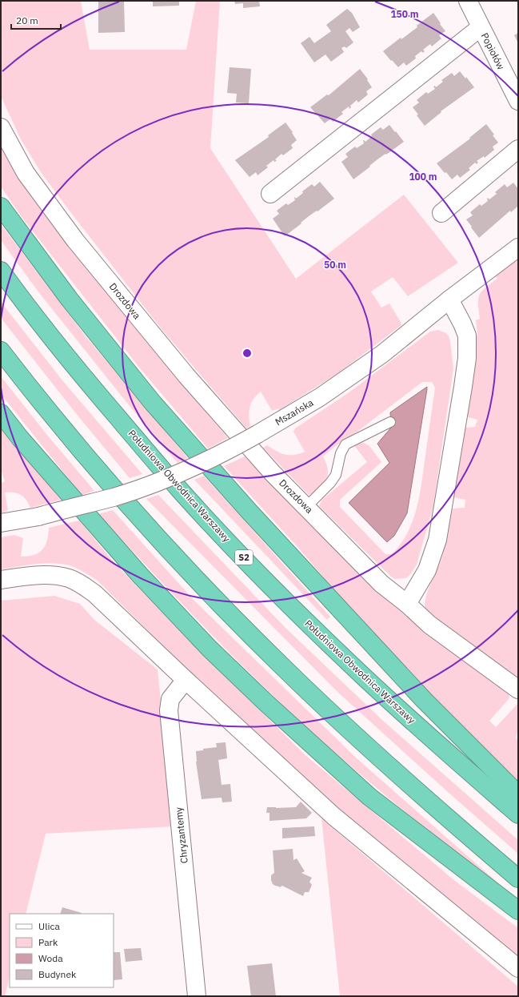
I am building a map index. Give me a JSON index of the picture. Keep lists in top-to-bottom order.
{
  "streets": {
    "highway": ["Południowa Obwodnica Warszawy", "S2"],
    "street": [
      "Popiołów",
      "Drozdowa",
      "Mszańska",
      "Chryzantemy"
    ]
  },
  "legend": [
    "Ulica",
    "Park",
    "Woda",
    "Budynek"
  ],
  "scale_bar": "20 m",
  "rings": ["150 m", "100 m", "50 m"]
}
